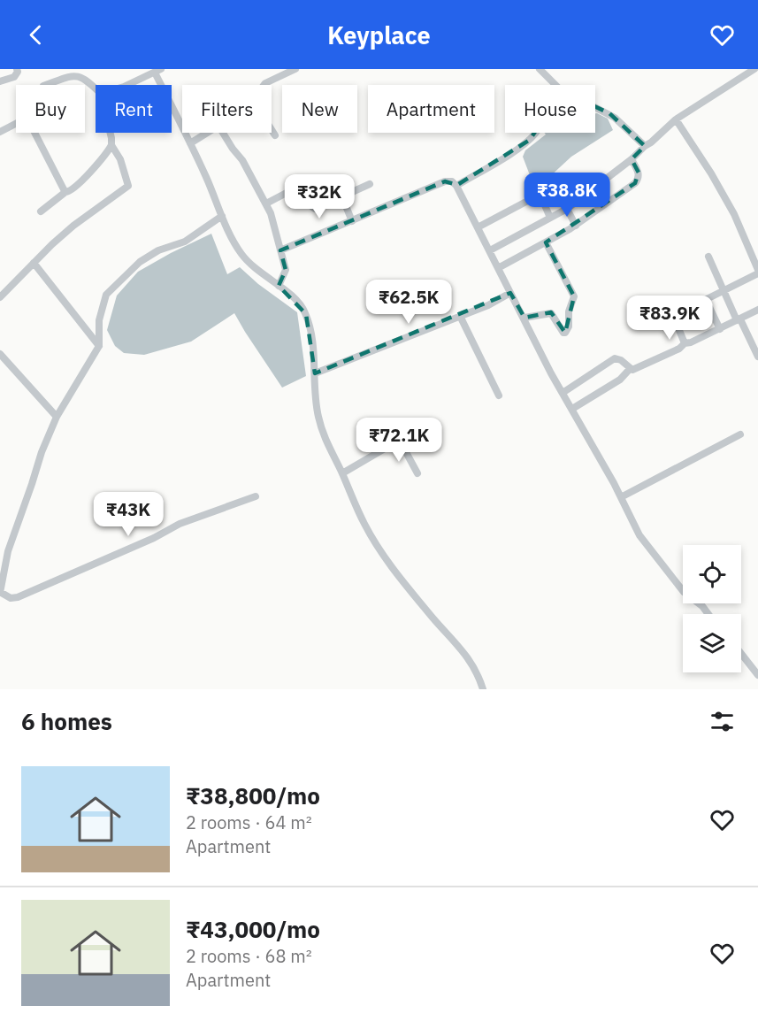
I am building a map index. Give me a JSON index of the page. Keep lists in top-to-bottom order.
{
  "page": {
    "header": "Keyplace",
    "chip": [
      "Buy",
      "Rent",
      "Filters",
      "New",
      "Apartment",
      "House"
    ],
    "price": [
      "₹38.8K",
      "₹32K",
      "₹62.5K",
      "₹83.9K",
      "₹72.1K",
      "₹43K"
    ],
    "heading": "6 homes",
    "list": [
      {
        "name": "₹38,800/mo",
        "note": "2 rooms · 64 m² · Apartment"
      },
      {
        "name": "₹43,000/mo",
        "note": "2 rooms · 68 m² · Apartment"
      }
    ]
  }
}
